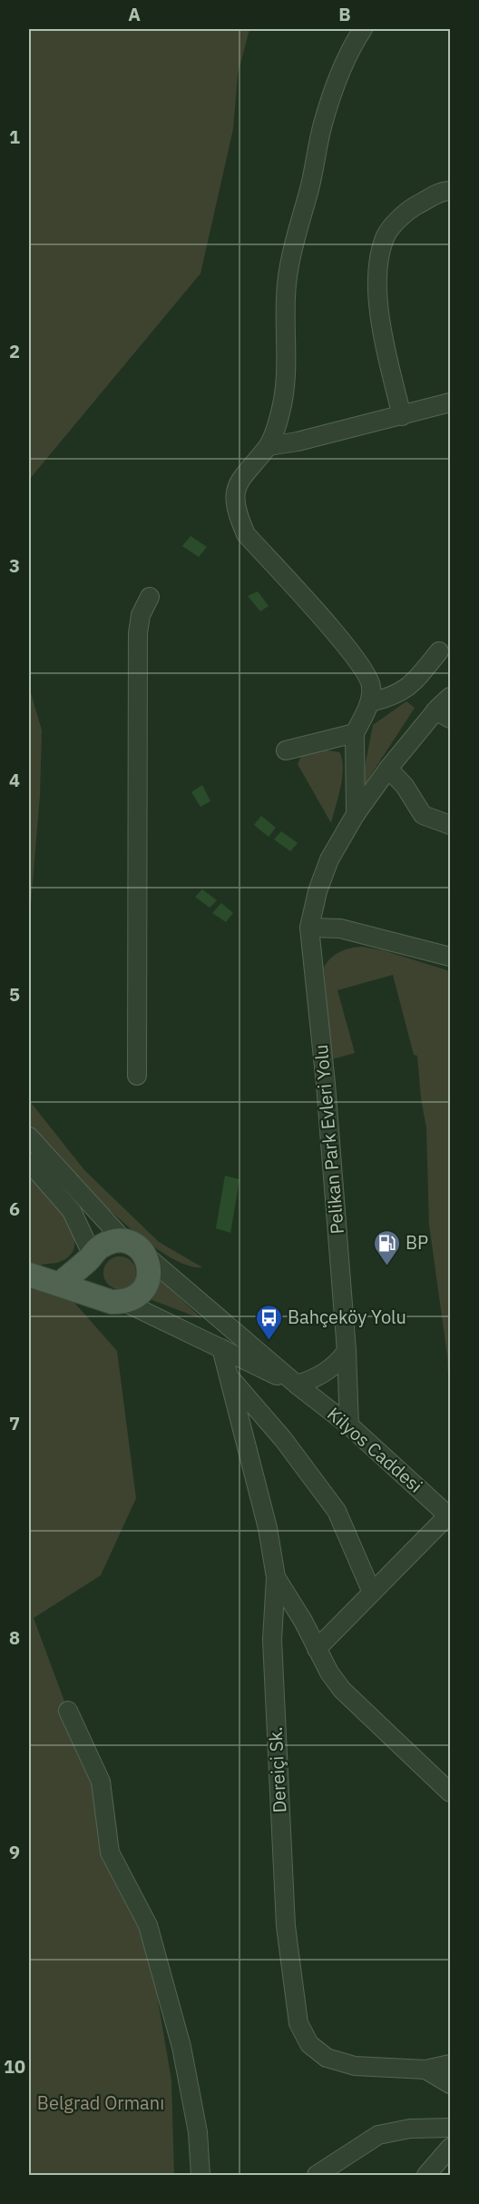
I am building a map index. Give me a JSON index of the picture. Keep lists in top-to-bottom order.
{
  "streets": {
    "street": ["Pelikan Park Evleri Yolu", "Kilyos Caddesi", "Dereiçi Sk."]
  },
  "crossings": [
    ["Pelikan Park Evleri Yolu", "Kilyos Caddesi"]
  ],
  "parks": ["Belgrad Ormanı"],
  "places": {
    "fuel station": ["BP"],
    "bus stop": ["Bahçeköy Yolu"]
  },
  "grid": {
    "columns": ["A", "B"],
    "rows": [
      "1",
      "2",
      "3",
      "4",
      "5",
      "6",
      "7",
      "8",
      "9",
      "10"
    ]
  }
}
